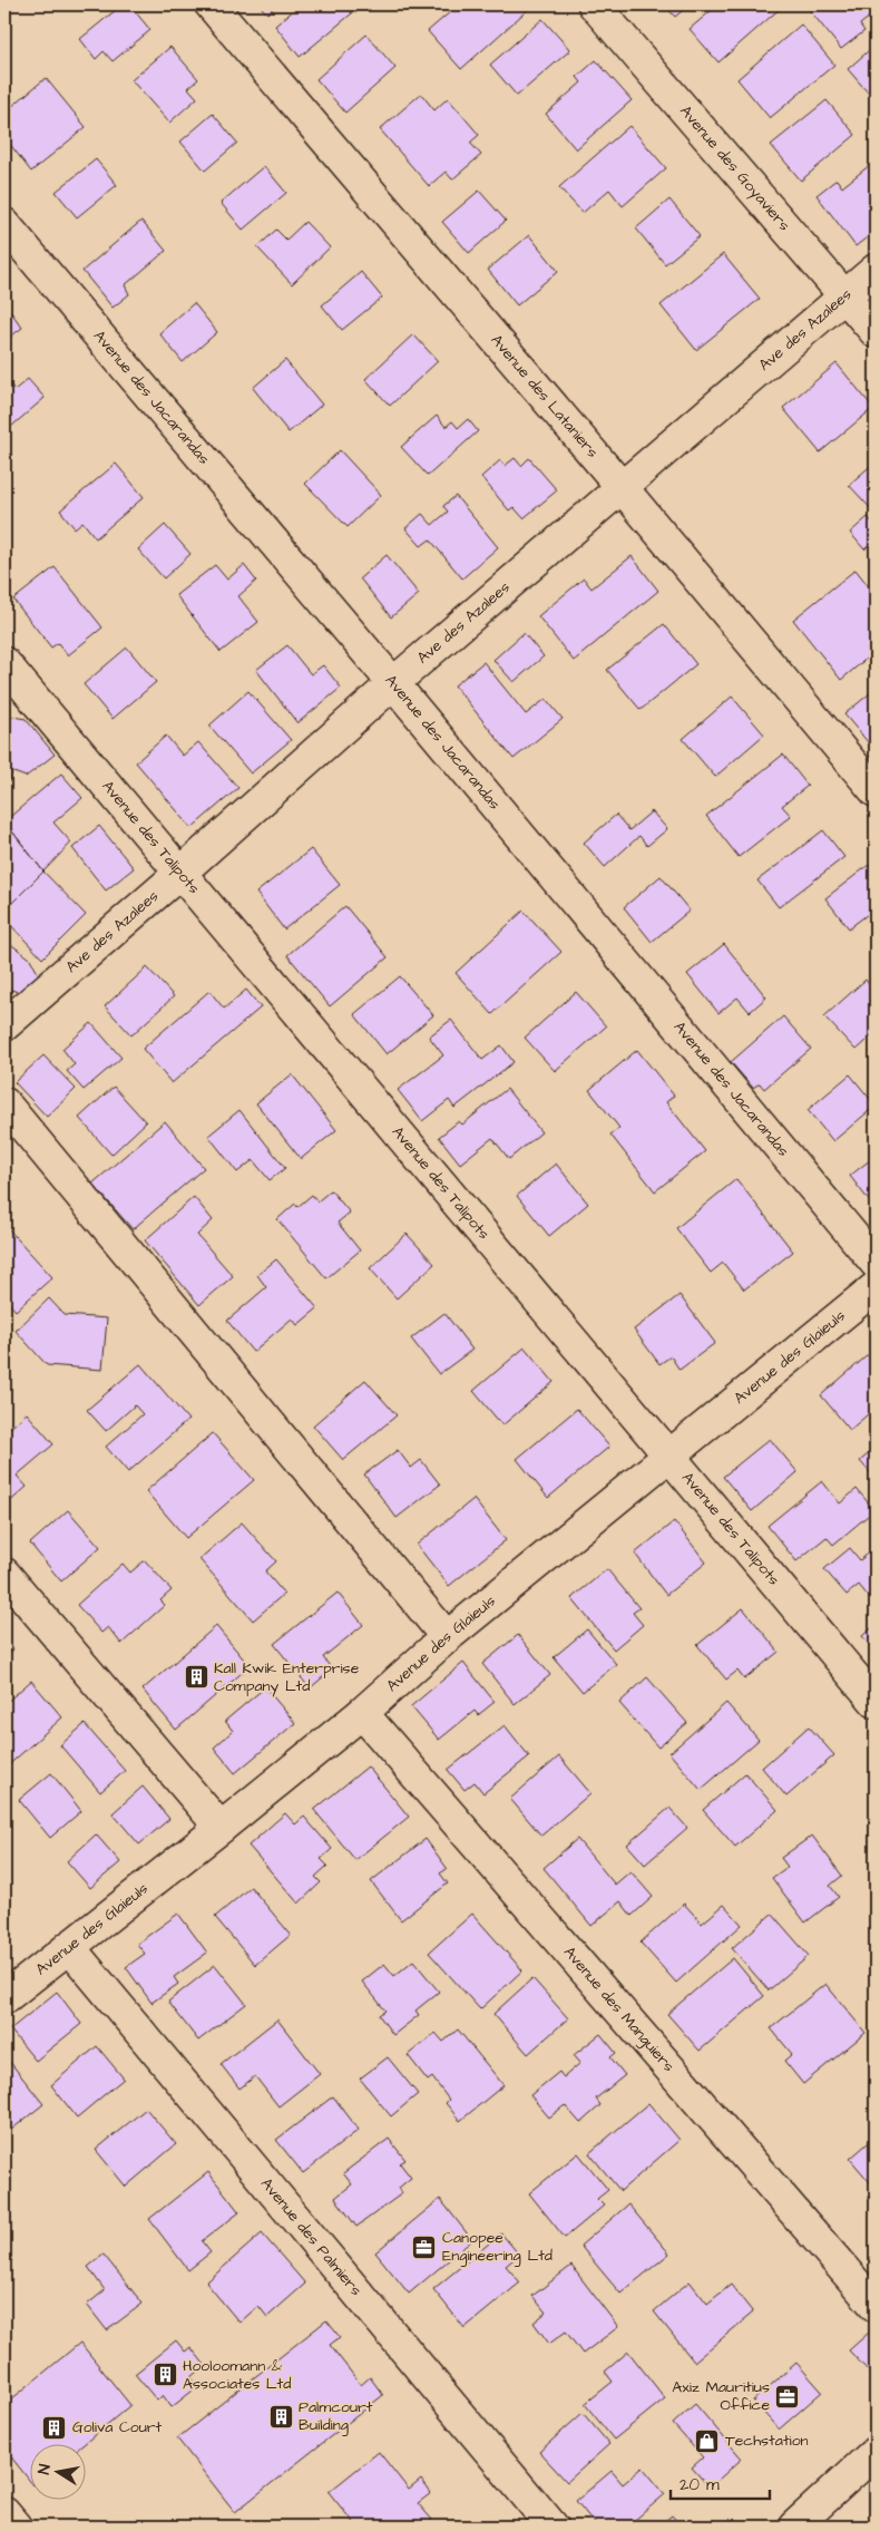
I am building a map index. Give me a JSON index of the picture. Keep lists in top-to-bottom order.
{
  "streets": {
    "street": [
      "Avenue des Goyaviers",
      "Ave des Azalees",
      "Avenue des Jacarandas",
      "Avenue des Lataniers",
      "Avenue des Talipots",
      "Avenue des Glaieuls",
      "Avenue des Manguiers",
      "Avenue des Palmiers"
    ]
  },
  "crossings": [
    ["Avenue des Goyaviers", "Ave des Azalees"],
    ["Ave des Azalees", "Avenue des Jacarandas"],
    ["Ave des Azalees", "Avenue des Lataniers"],
    ["Ave des Azalees", "Avenue des Talipots"],
    ["Avenue des Talipots", "Avenue des Glaieuls"],
    ["Avenue des Glaieuls", "Avenue des Manguiers"],
    ["Avenue des Glaieuls", "Avenue des Palmiers"]
  ],
  "places": {
    "building": [
      "Kall Kwik Enterprise Company Ltd",
      "Hooloomann & Associates Ltd",
      "Palmcourt Building",
      "Goliva Court"
    ],
    "office": ["Canopee Engineering Ltd", "Axiz Mauritius Office"],
    "shop": ["Techstation"]
  },
  "scale_bar": "20 m",
  "north": "left"
}
